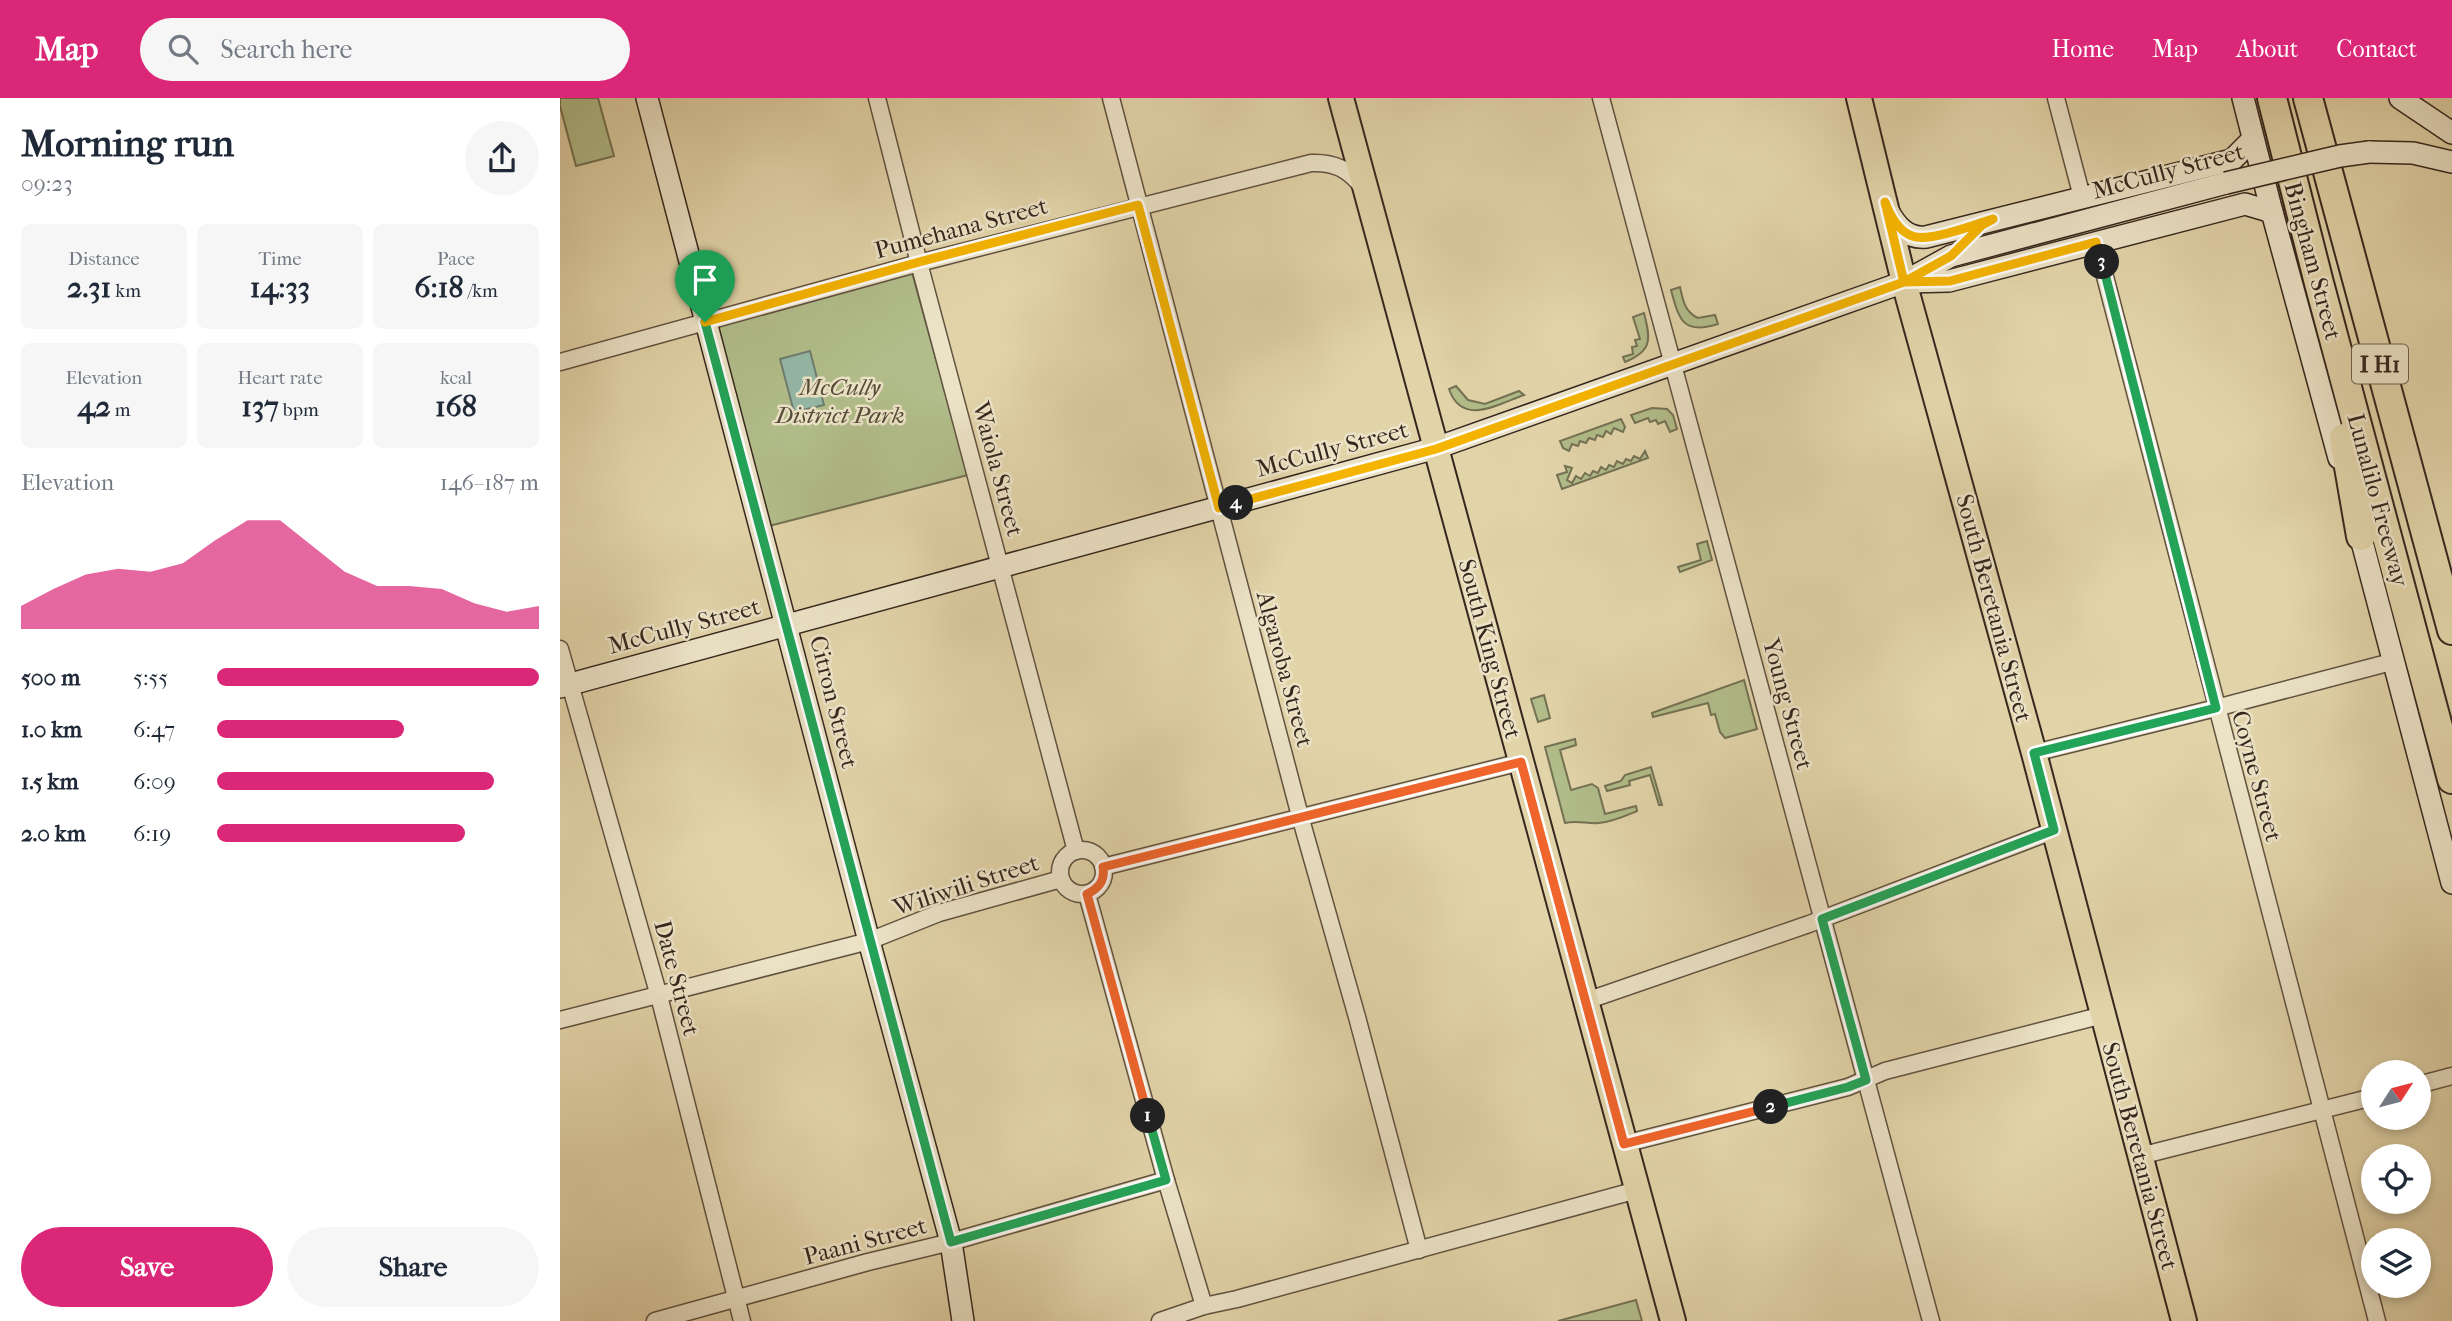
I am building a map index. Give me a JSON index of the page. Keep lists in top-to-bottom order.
{
  "streets": {
    "highway": ["I H1", "Lunalilo Freeway"],
    "main road": ["South Beretania Street", "South King Street"],
    "street": [
      "McCully Street",
      "Pumehana Street",
      "Bingham Street",
      "Waiola Street",
      "Algaroba Street",
      "Citron Street",
      "Young Street",
      "Coyne Street",
      "Wiliwili Street",
      "Date Street",
      "Paani Street"
    ]
  },
  "crossings": [
    ["McCully Street", "Bingham Street"],
    ["McCully Street", "Waiola Street"],
    ["McCully Street", "South Beretania Street"],
    ["McCully Street", "South King Street"],
    ["McCully Street", "Algaroba Street"],
    ["McCully Street", "Citron Street"],
    ["McCully Street", "Young Street"],
    ["McCully Street", "Coyne Street"],
    ["McCully Street", "Date Street"],
    ["Pumehana Street", "Waiola Street"],
    ["Pumehana Street", "South King Street"],
    ["Pumehana Street", "Algaroba Street"],
    ["Pumehana Street", "Citron Street"],
    ["Waiola Street", "Wiliwili Street"],
    ["Citron Street", "Wiliwili Street"],
    ["Citron Street", "Paani Street"],
    ["Wiliwili Street", "Date Street"],
    ["Date Street", "Paani Street"]
  ],
  "parks": ["McCully District Park"],
  "north": "top right",
  "page": {
    "header": "Map",
    "search": "Search here",
    "nav": [
      "Home",
      "Map",
      "About",
      "Contact"
    ],
    "heading": ["Morning run", "09:23"],
    "stats": [
      ["Distance", "2.31 km"],
      ["Time", "14:33"],
      ["Pace", "6:18 /km"],
      ["Elevation", "42 m"],
      ["Heart rate", "137 bpm"],
      ["kcal", "168"]
    ],
    "pins": [
      "3",
      "4",
      "2",
      "1"
    ],
    "chart": ["Elevation", "146–187 m"],
    "list": [
      {
        "name": "500 m",
        "note": "5:55"
      },
      {
        "name": "1.0 km",
        "note": "6:47"
      },
      {
        "name": "1.5 km",
        "note": "6:09"
      },
      {
        "name": "2.0 km",
        "note": "6:19"
      }
    ],
    "buttons": ["Save", "Share"]
  }
}
